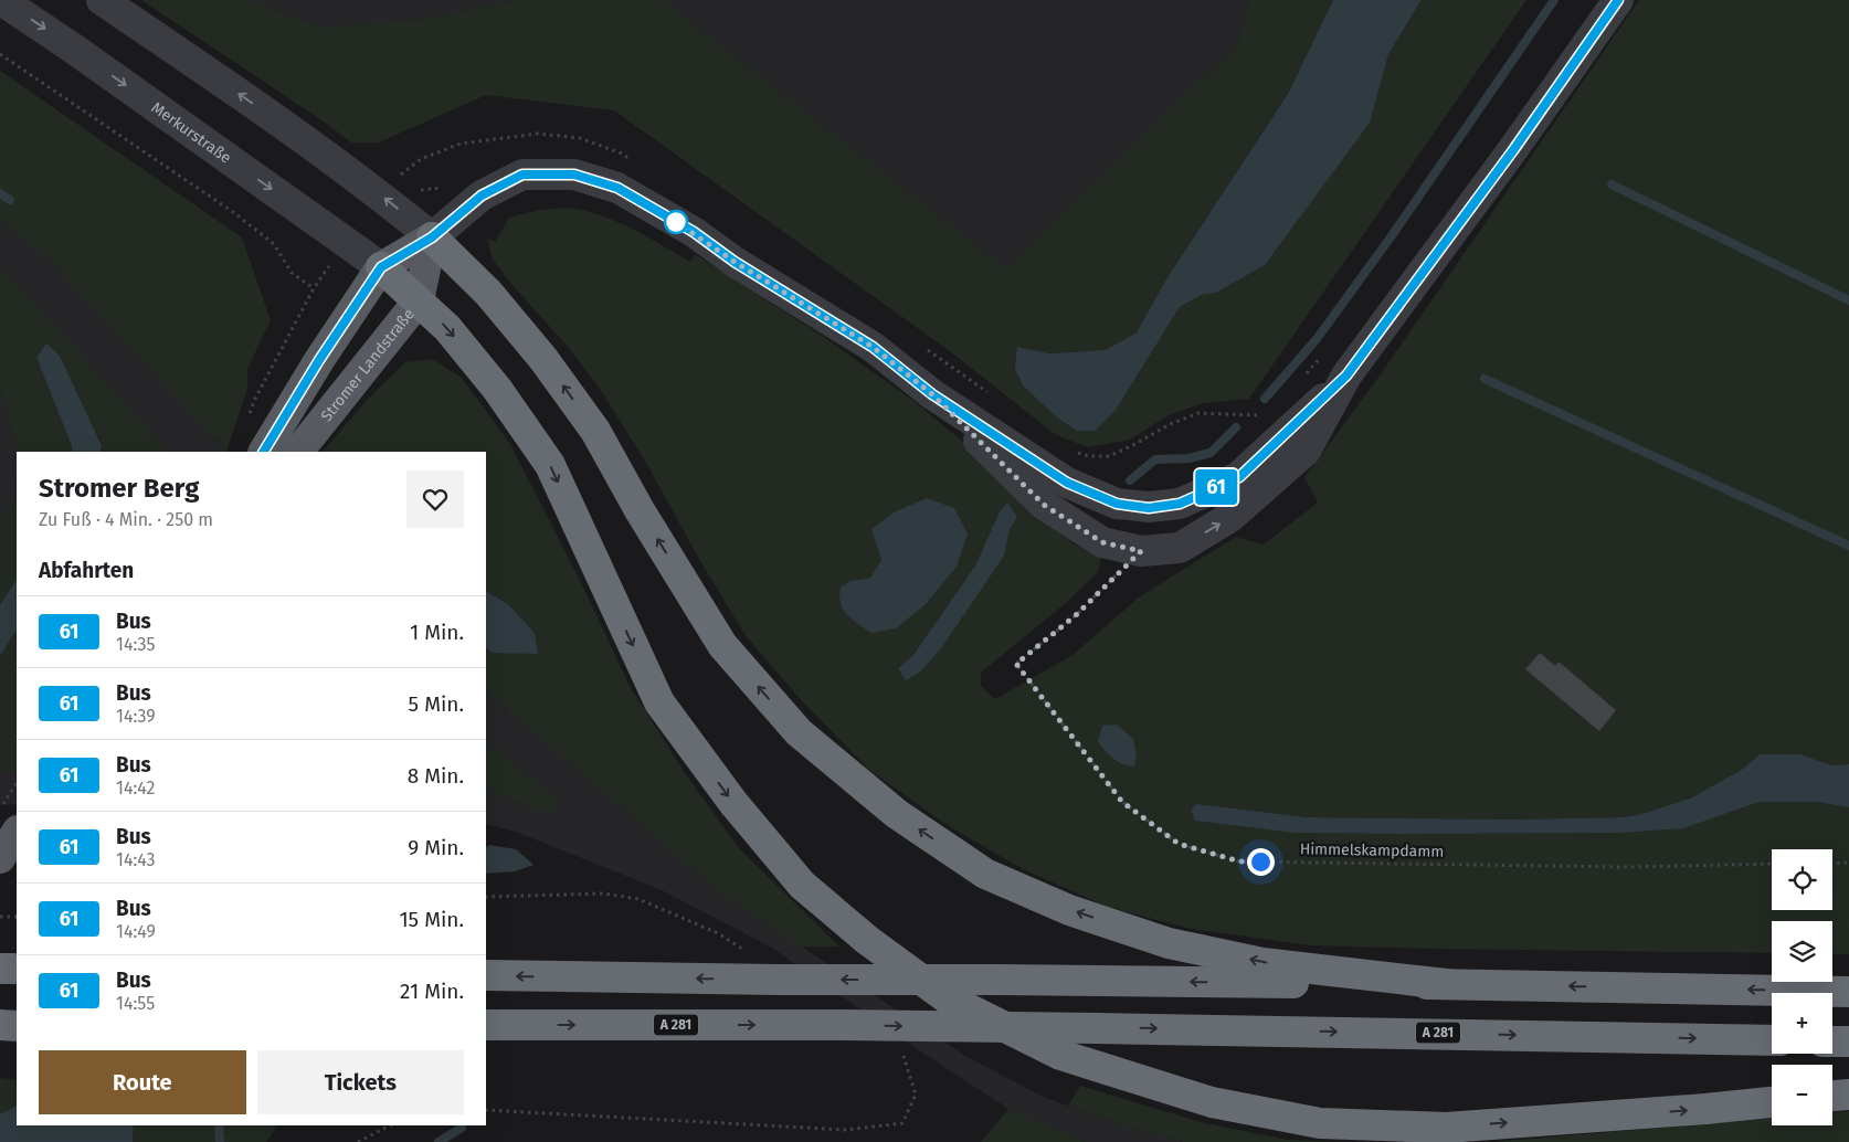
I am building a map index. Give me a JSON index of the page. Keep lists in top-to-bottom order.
{
  "streets": {
    "highway": ["A 281"],
    "main road": ["Stromer Landstraße"],
    "street": ["Merkurstraße"],
    "path": ["Himmelskampdamm"]
  },
  "lines": ["bus line 61"],
  "page": {
    "on_map": "61",
    "heading": [
      ["Stromer Berg", "Zu Fuß · 4 Min. · 250 m"],
      "Abfahrten"
    ],
    "list": [
      {
        "mark": "61",
        "name": "Bus",
        "note": "14:35",
        "value": "1 Min."
      },
      {
        "mark": "61",
        "name": "Bus",
        "note": "14:39",
        "value": "5 Min."
      },
      {
        "mark": "61",
        "name": "Bus",
        "note": "14:42",
        "value": "8 Min."
      },
      {
        "mark": "61",
        "name": "Bus",
        "note": "14:43",
        "value": "9 Min."
      },
      {
        "mark": "61",
        "name": "Bus",
        "note": "14:49",
        "value": "15 Min."
      },
      {
        "mark": "61",
        "name": "Bus",
        "note": "14:55",
        "value": "21 Min."
      }
    ],
    "map_buttons": ["+", "−"],
    "buttons": ["Route", "Tickets"]
  }
}
